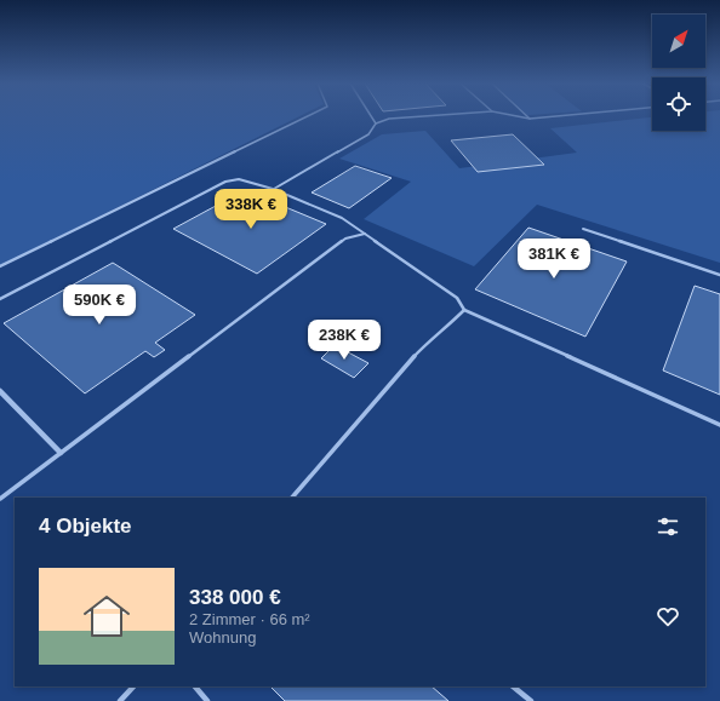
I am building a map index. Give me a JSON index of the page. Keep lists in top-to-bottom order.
{
  "north": "top right",
  "page": {
    "price": [
      "338K €",
      "381K €",
      "590K €",
      "238K €"
    ],
    "heading": "4 Objekte",
    "list": [
      {
        "name": "338 000 €",
        "note": "2 Zimmer · 66 m² · Wohnung"
      }
    ]
  }
}
